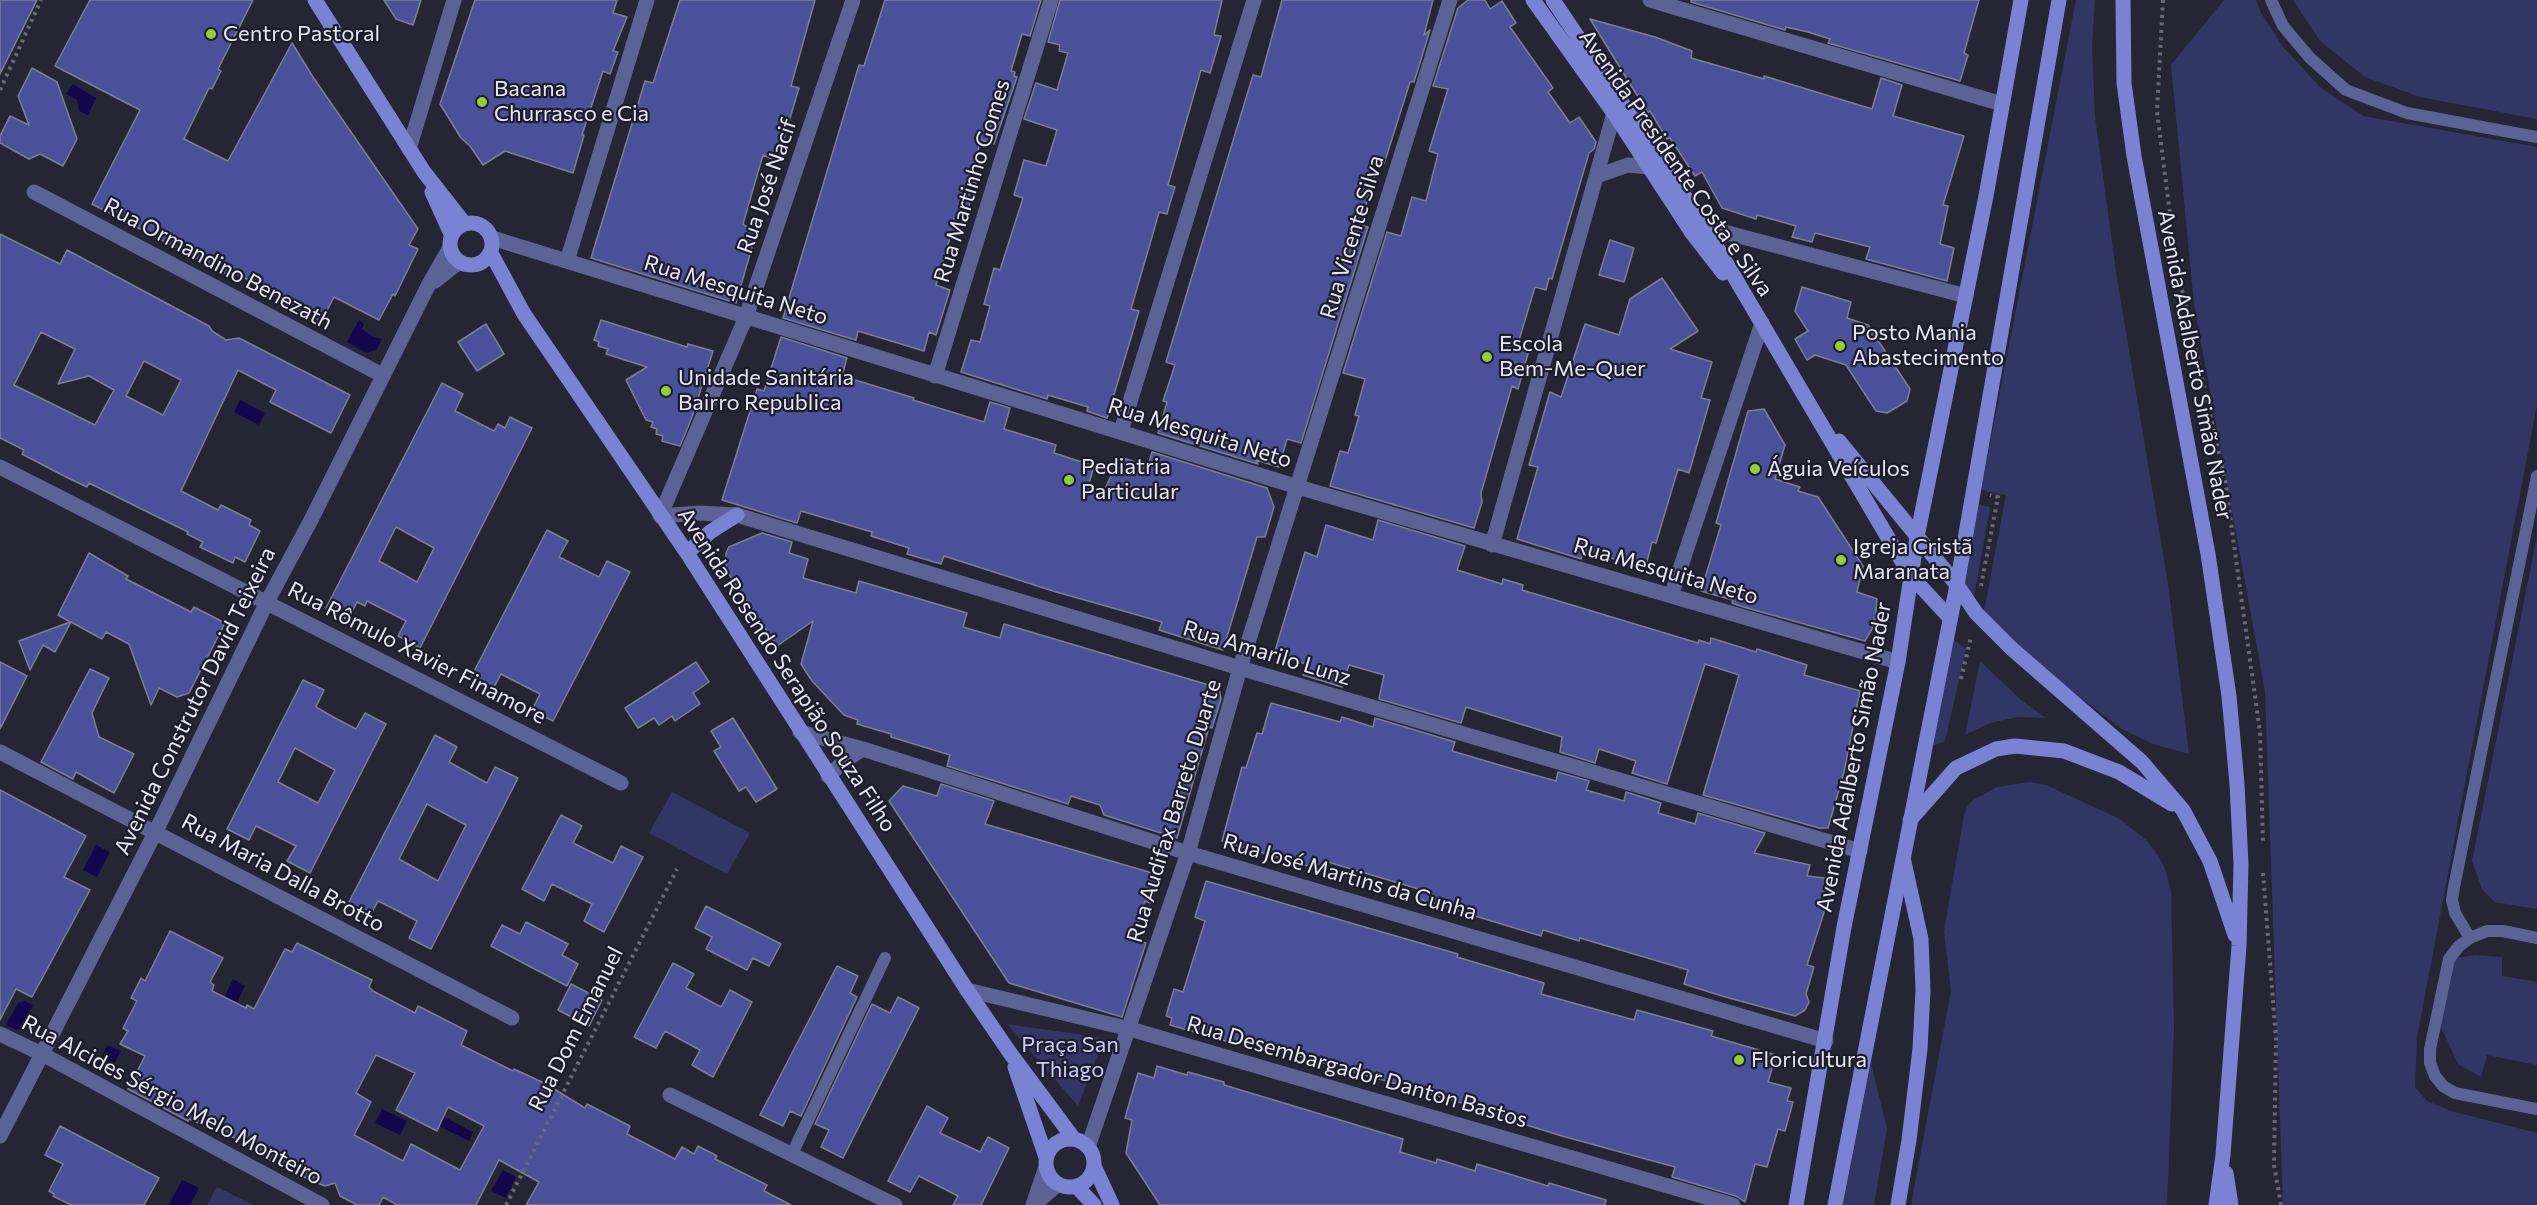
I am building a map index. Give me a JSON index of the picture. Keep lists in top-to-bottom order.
{
  "streets": {
    "street": [
      "Avenida Presidente Costa e Silva",
      "Rua Martinho Gomes",
      "Rua José Nacif",
      "Rua Vicente Silva",
      "Rua Ormandino Benezath",
      "Rua Mesquita Neto",
      "Avenida Adalberto Simão Nader",
      "Rua Rômulo Xavier Finamore",
      "Rua Amarilo Lunz",
      "Avenida Rosendo Serapião Souza Filho",
      "Avenida Construtor David Teixeira",
      "Rua Audifax Barreto Duarte",
      "Rua Maria Dalla Brotto",
      "Rua José Martins da Cunha",
      "Rua Desembargador Danton Bastos",
      "Rua Alcides Sérgio Melo Monteiro"
    ],
    "path": ["Rua Dom Emanuel"]
  },
  "crossings": [
    ["Avenida Presidente Costa e Silva", "Avenida Adalberto Simão Nader"],
    ["Rua Martinho Gomes", "Rua Mesquita Neto"],
    ["Rua José Nacif", "Rua Mesquita Neto"],
    ["Rua José Nacif", "Rua Amarilo Lunz"],
    ["Rua José Nacif", "Avenida Rosendo Serapião Souza Filho"],
    ["Rua Vicente Silva", "Rua Mesquita Neto"],
    ["Rua Vicente Silva", "Rua Audifax Barreto Duarte"],
    ["Rua Ormandino Benezath", "Avenida Construtor David Teixeira"],
    ["Rua Mesquita Neto", "Avenida Adalberto Simão Nader"],
    ["Rua Mesquita Neto", "Avenida Rosendo Serapião Souza Filho"],
    ["Rua Mesquita Neto", "Avenida Construtor David Teixeira"],
    ["Rua Mesquita Neto", "Rua Audifax Barreto Duarte"],
    ["Avenida Adalberto Simão Nader", "Rua Amarilo Lunz"],
    ["Avenida Adalberto Simão Nader", "Rua José Martins da Cunha"],
    ["Rua Rômulo Xavier Finamore", "Avenida Construtor David Teixeira"],
    ["Rua Amarilo Lunz", "Avenida Rosendo Serapião Souza Filho"],
    ["Rua Amarilo Lunz", "Rua Audifax Barreto Duarte"],
    ["Avenida Rosendo Serapião Souza Filho", "Avenida Construtor David Teixeira"],
    ["Avenida Rosendo Serapião Souza Filho", "Rua Audifax Barreto Duarte"],
    ["Avenida Rosendo Serapião Souza Filho", "Rua José Martins da Cunha"],
    ["Avenida Rosendo Serapião Souza Filho", "Rua Desembargador Danton Bastos"],
    ["Avenida Construtor David Teixeira", "Rua Maria Dalla Brotto"],
    ["Avenida Construtor David Teixeira", "Rua Alcides Sérgio Melo Monteiro"],
    ["Rua Audifax Barreto Duarte", "Rua José Martins da Cunha"],
    ["Rua Audifax Barreto Duarte", "Rua Desembargador Danton Bastos"]
  ],
  "parks": ["Praça San Thiago"],
  "places": [
    "Centro Pastoral",
    "Bacana Churrasco e Cia",
    "Posto Mania Abastecimento",
    "Escola Bem-Me-Quer",
    "Unidade Sanitária Bairro Republica",
    "Águia Veículos",
    "Pediatria Particular",
    "Igreja Cristã Maranata",
    "Floricultura"
  ]
}
